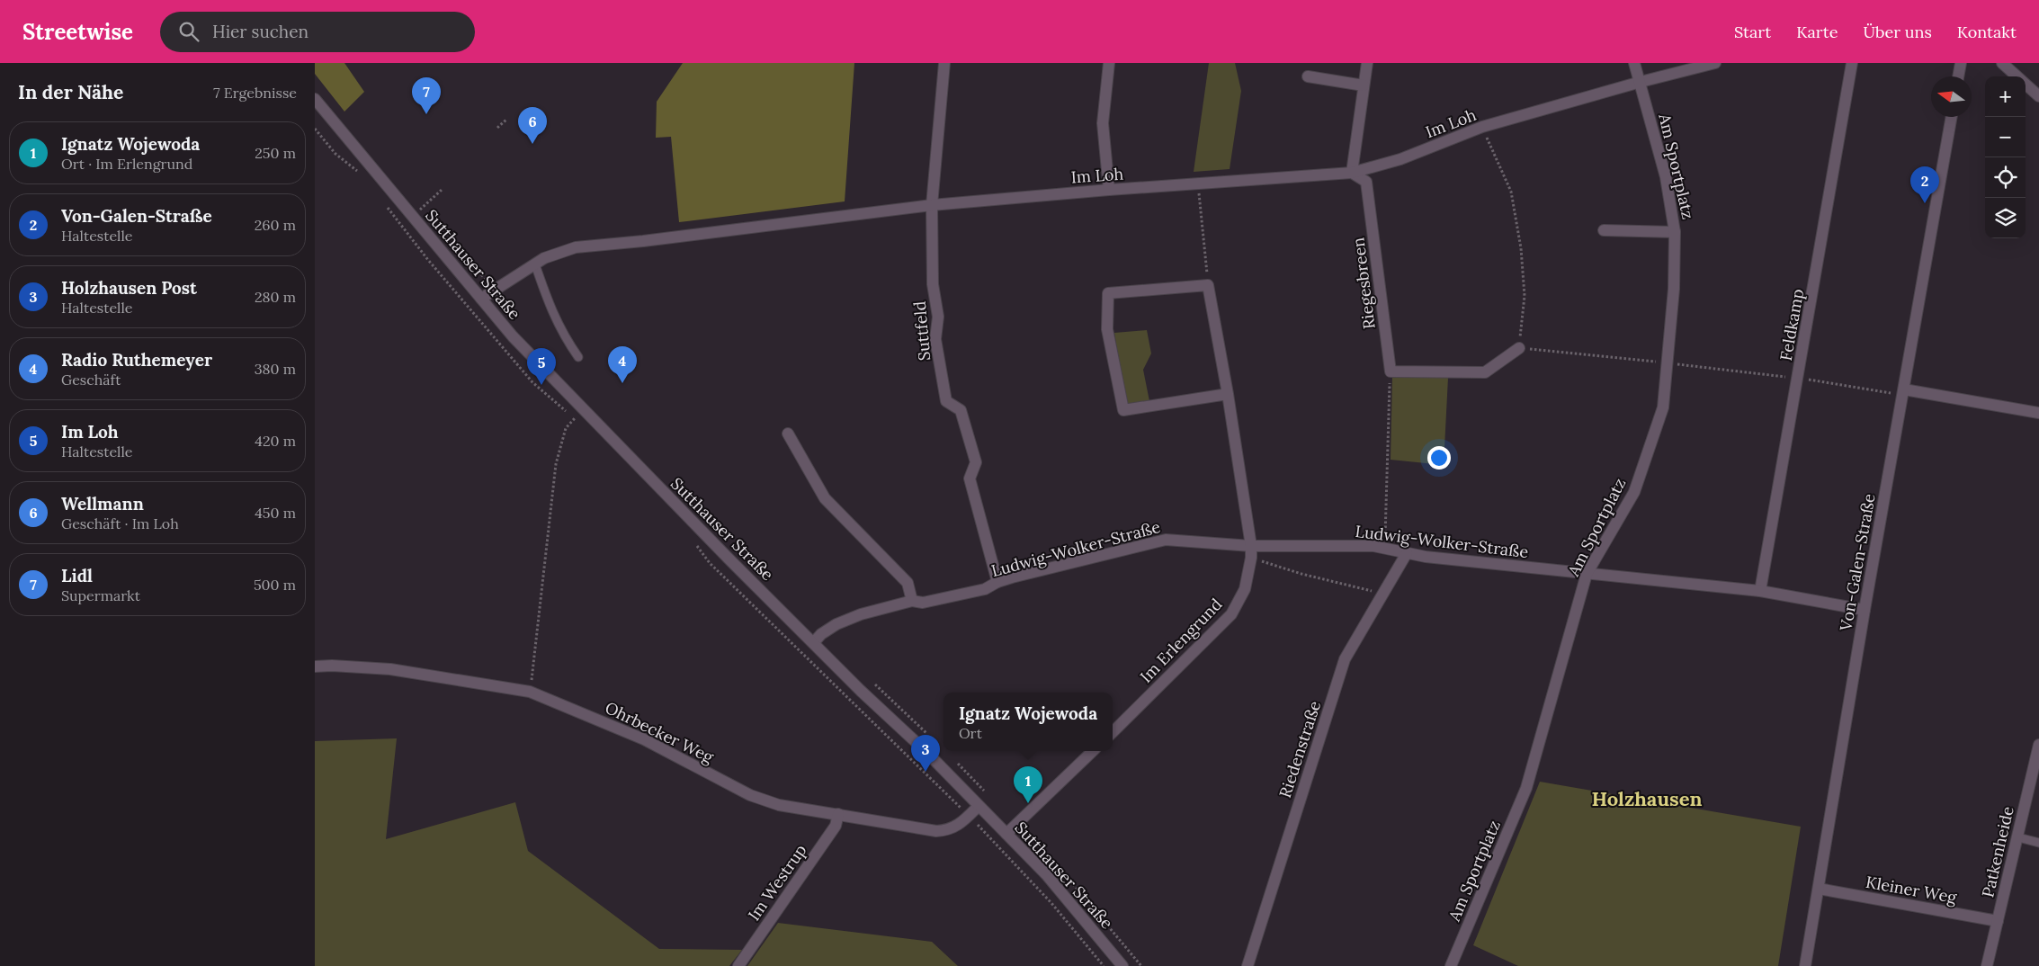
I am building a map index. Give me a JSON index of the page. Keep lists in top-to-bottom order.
{
  "streets": {
    "street": [
      "Im Loh",
      "Am Sportplatz",
      "Sutthauser Straße",
      "Riegesbreen",
      "Feldkamp",
      "Suttfeld",
      "Ludwig-Wolker-Straße",
      "Von-Galen-Straße",
      "Im Erlengrund",
      "Ohrbecker Weg",
      "Riedenstraße",
      "Patkenheide",
      "Im Westrup",
      "Kleiner Weg"
    ]
  },
  "crossings": [
    ["Im Loh", "Am Sportplatz"],
    ["Im Loh", "Sutthauser Straße"],
    ["Im Loh", "Riegesbreen"],
    ["Im Loh", "Suttfeld"],
    ["Am Sportplatz", "Ludwig-Wolker-Straße"],
    ["Sutthauser Straße", "Ludwig-Wolker-Straße"],
    ["Sutthauser Straße", "Ohrbecker Weg"],
    ["Feldkamp", "Ludwig-Wolker-Straße"],
    ["Suttfeld", "Ludwig-Wolker-Straße"],
    ["Ludwig-Wolker-Straße", "Von-Galen-Straße"],
    ["Ludwig-Wolker-Straße", "Im Erlengrund"],
    ["Ludwig-Wolker-Straße", "Riedenstraße"],
    ["Von-Galen-Straße", "Kleiner Weg"],
    ["Ohrbecker Weg", "Im Westrup"],
    ["Patkenheide", "Kleiner Weg"]
  ],
  "districts": ["Holzhausen"],
  "north": "left",
  "page": {
    "header": "Streetwise",
    "search": "Hier suchen",
    "nav": [
      "Start",
      "Karte",
      "Über uns",
      "Kontakt"
    ],
    "heading": ["In der Nähe", "7 Ergebnisse"],
    "map_buttons": ["+", "−"],
    "pins": [
      "7",
      "6",
      "2",
      "4",
      "5",
      "3",
      "1"
    ],
    "list": [
      {
        "mark": "1",
        "name": "Ignatz Wojewoda",
        "note": "Ort · Im Erlengrund",
        "value": "250 m"
      },
      {
        "mark": "2",
        "name": "Von-Galen-Straße",
        "note": "Haltestelle",
        "value": "260 m"
      },
      {
        "mark": "3",
        "name": "Holzhausen Post",
        "note": "Haltestelle",
        "value": "280 m"
      },
      {
        "mark": "4",
        "name": "Radio Ruthemeyer",
        "note": "Geschäft",
        "value": "380 m"
      },
      {
        "mark": "5",
        "name": "Im Loh",
        "note": "Haltestelle",
        "value": "420 m"
      },
      {
        "mark": "6",
        "name": "Wellmann",
        "note": "Geschäft · Im Loh",
        "value": "450 m"
      },
      {
        "mark": "7",
        "name": "Lidl",
        "note": "Supermarkt",
        "value": "500 m"
      }
    ],
    "popup": ["Ignatz Wojewoda", "Ort"]
  }
}
